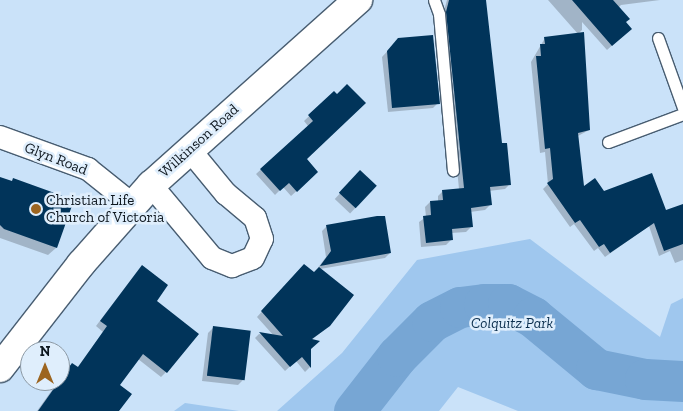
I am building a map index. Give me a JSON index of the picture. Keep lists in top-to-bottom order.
{
  "streets": {
    "main road": ["Wilkinson Road"],
    "street": ["Glyn Road"]
  },
  "crossings": [
    ["Wilkinson Road", "Glyn Road"]
  ],
  "parks": ["Colquitz Park"],
  "places": ["Christian Life Church of Victoria"],
  "north": "top"
}
